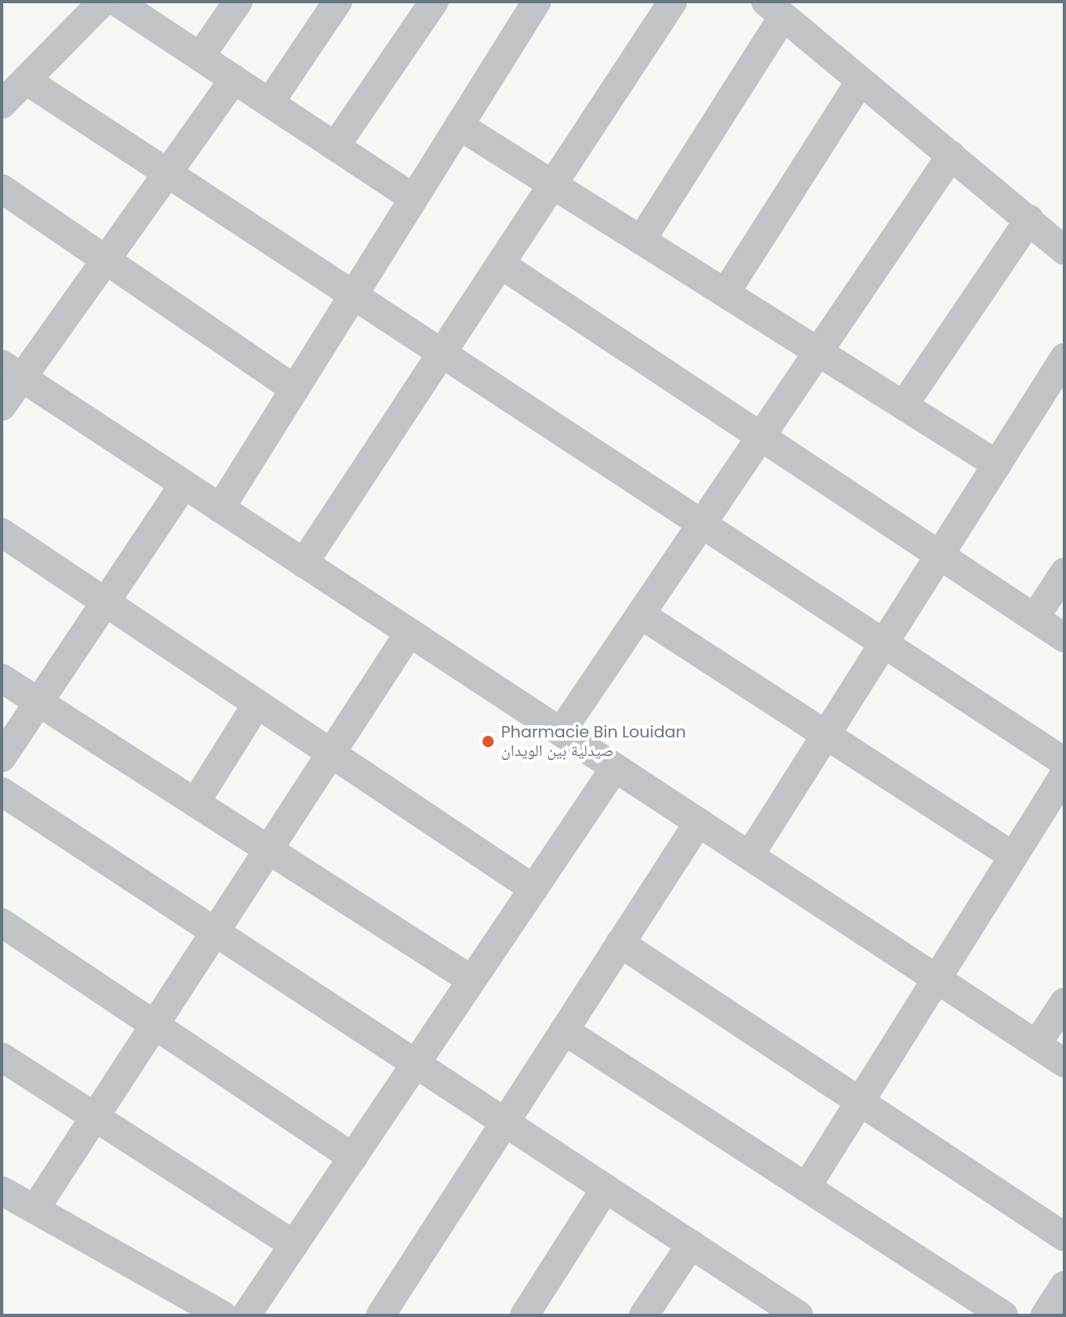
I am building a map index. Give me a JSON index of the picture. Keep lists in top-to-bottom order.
{
  "places": ["Pharmacie Bin Louidan صيدلية بين الويدان"]
}
